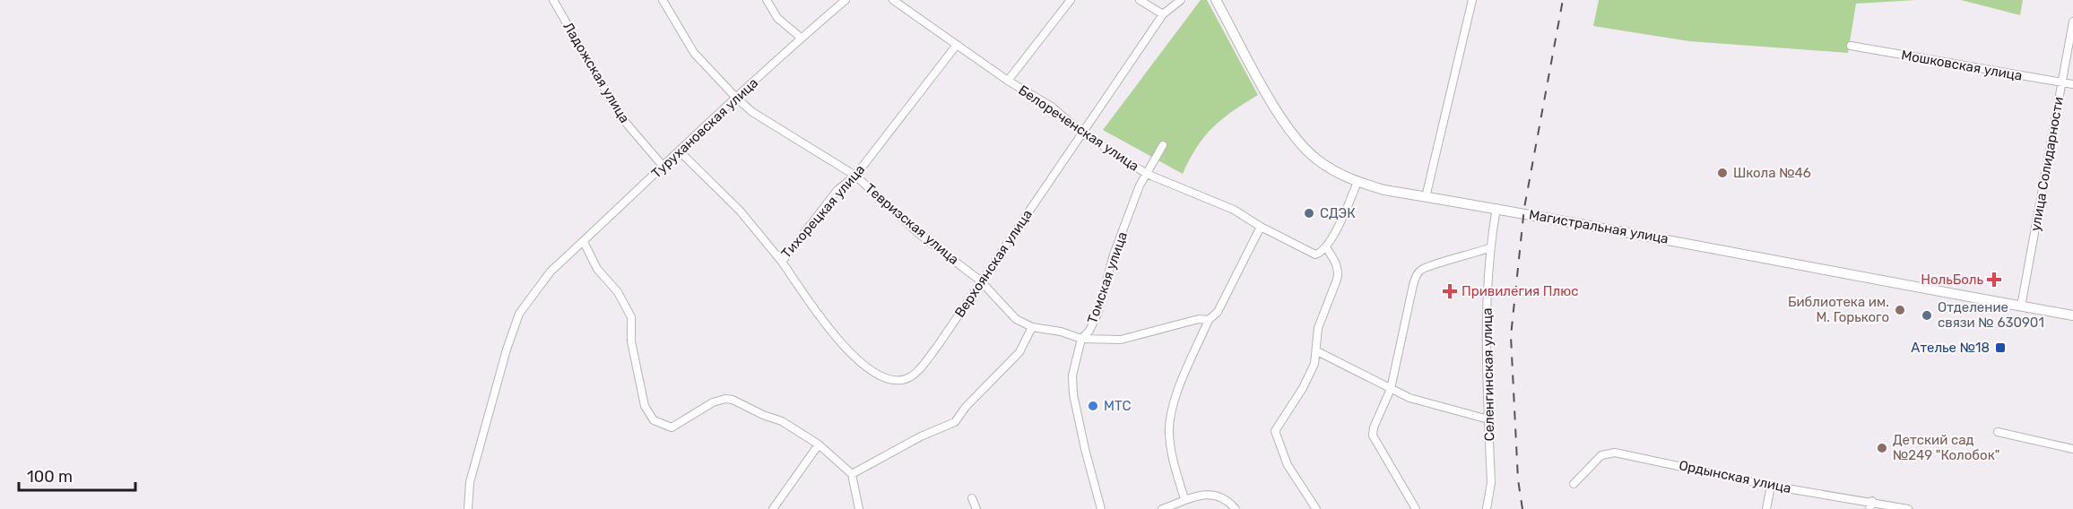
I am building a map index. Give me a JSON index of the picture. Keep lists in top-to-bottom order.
{
  "streets": {
    "main road": ["Магистральная улица"],
    "street": [
      "Мошковская улица",
      "Ладожская улица",
      "Турухановская улица",
      "Белореченская улица",
      "улица Солидарности",
      "Тихорецкая улица",
      "Тевризская улица",
      "Верхоянская улица",
      "Томская улица",
      "Селенгинская улица",
      "Ордынская улица"
    ]
  },
  "crossings": [
    ["Мошковская улица", "улица Солидарности"],
    ["Ладожская улица", "Турухановская улица"],
    ["Турухановская улица", "Тихорецкая улица"],
    ["Турухановская улица", "Тевризская улица"],
    ["Белореченская улица", "Тихорецкая улица"],
    ["Белореченская улица", "Верхоянская улица"],
    ["Белореченская улица", "Томская улица"],
    ["улица Солидарности", "Магистральная улица"],
    ["Тихорецкая улица", "Тевризская улица"],
    ["Тихорецкая улица", "Верхоянская улица"],
    ["Тевризская улица", "Верхоянская улица"],
    ["Тевризская улица", "Томская улица"],
    ["Магистральная улица", "Селенгинская улица"]
  ],
  "places": {
    "other": [
      "Школа №46",
      "СДЭК",
      "Библиотека им. М. Горького",
      "Отделение связи № 630901",
      "МТС",
      "Детский сад №249 \"Колобок\""
    ],
    "health": ["НольБоль", "Привилегия Плюс"],
    "transit": ["Ателье №18"]
  },
  "scale_bar": "100 m"
}
